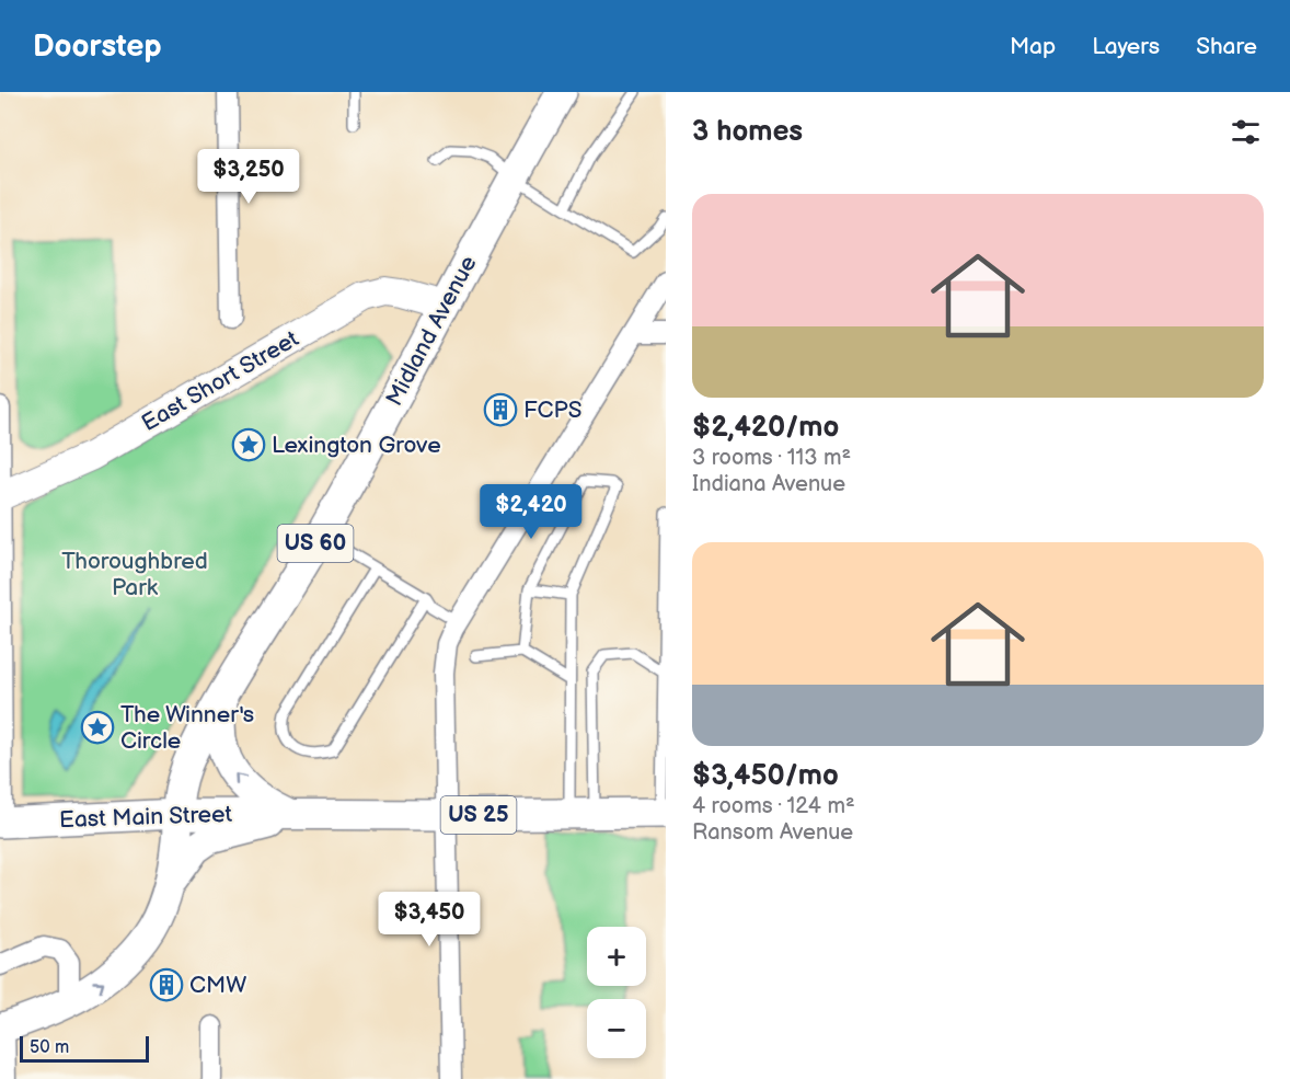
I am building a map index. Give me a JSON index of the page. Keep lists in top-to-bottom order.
{
  "streets": {
    "main road": [
      "Midland Avenue",
      "East Short Street",
      "US 60",
      "US 25",
      "East Main Street"
    ]
  },
  "crossings": [
    ["Midland Avenue", "East Short Street"],
    ["Midland Avenue", "East Main Street"]
  ],
  "parks": ["Thoroughbred Park"],
  "places": {
    "building": ["FCPS", "CMW"],
    "place": ["Lexington Grove", "The Winner's Circle"]
  },
  "scale_bar": "50 m",
  "page": {
    "header": "Doorstep",
    "nav": ["Map", "Layers", "Share"],
    "heading": "3 homes",
    "price": ["$3,250", "$2,420", "$3,450"],
    "list": [
      {
        "name": "$2,420/mo",
        "note": "3 rooms · 113 m² · Indiana Avenue"
      },
      {
        "name": "$3,450/mo",
        "note": "4 rooms · 124 m² · Ransom Avenue"
      }
    ],
    "map_buttons": ["+", "−"],
    "scale": "50 m"
  }
}
